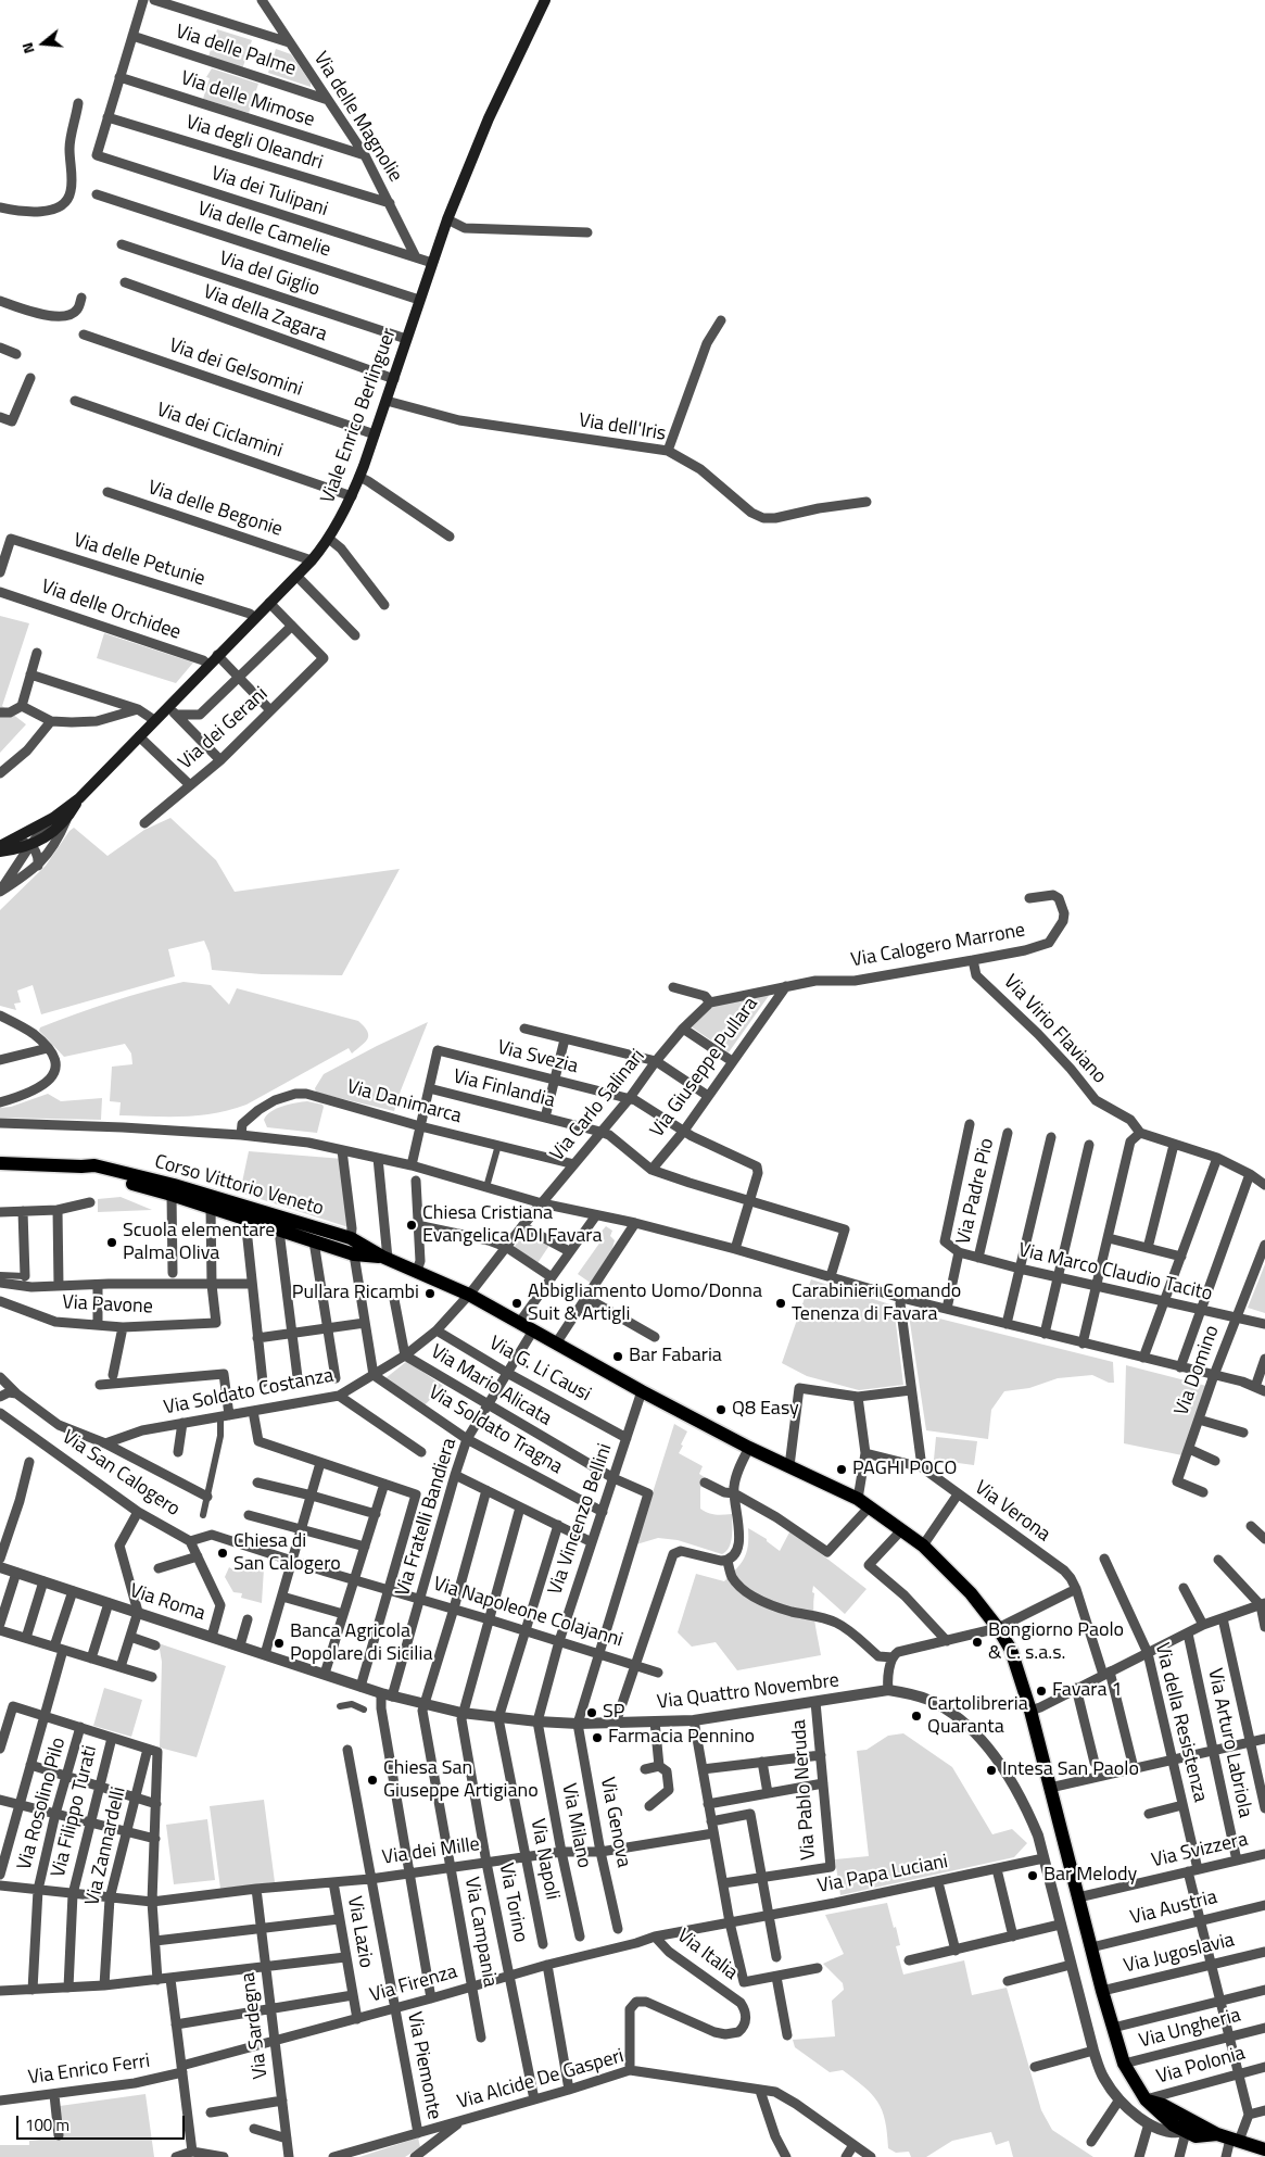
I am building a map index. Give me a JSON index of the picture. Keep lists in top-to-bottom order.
{
  "streets": {
    "main road": ["Viale Enrico Berlinguer", "Corso Vittorio Veneto"],
    "street": [
      "Via delle Palme",
      "Via delle Mimose",
      "Via delle Magnolie",
      "Via degli Oleandri",
      "Via dei Tulipani",
      "Via delle Camelie",
      "Via del Giglio",
      "Via della Zagara",
      "Via dei Gelsomini",
      "Via dell'Iris",
      "Via dei Ciclamini",
      "Via delle Begonie",
      "Via delle Petunie",
      "Via delle Orchidee",
      "Via dei Gerani",
      "Via Calogero Marrone",
      "Via Virio Flaviano",
      "Via Svezia",
      "Via Giuseppe Pullara",
      "Via Finlandia",
      "Via Danimarca",
      "Via Carlo Salinari",
      "Via Padre Pio",
      "Via Marco Claudio Tacito",
      "Via Pavone",
      "Via G. Li Causi",
      "Via Domino",
      "Via Mario Alicata",
      "Via Soldato Costanza",
      "Via Soldato Tragna",
      "Via San Calogero",
      "Via Verona",
      "Via Fratelli Bandiera",
      "Via Vincenzo Bellini",
      "Via Roma",
      "Via Napoleone Colajanni",
      "Via Quattro Novembre",
      "Via della Resistenza",
      "Via Arturo Labriola",
      "Via Pablo Neruda",
      "Via Rosolino Pilo",
      "Via Filippo Turati",
      "Via Genova",
      "Via Milano",
      "Via Zannardelli",
      "Via Svizzera",
      "Via dei Mille",
      "Via Napoli",
      "Via Papa Luciani",
      "Via Torino",
      "Via Austria",
      "Via Lazio",
      "Via Campania",
      "Via Jugoslavia",
      "Via Italia",
      "Via Firenza",
      "Via Sardegna",
      "Via Ungheria",
      "Via Piemonte",
      "Via Polonia",
      "Via Enrico Ferri",
      "Via Alcide De Gasperi"
    ]
  },
  "crossings": [
    ["Via delle Palme", "Via delle Magnolie"],
    ["Via delle Mimose", "Via delle Magnolie"],
    ["Via delle Magnolie", "Via degli Oleandri"],
    ["Via delle Magnolie", "Via dei Tulipani"],
    ["Via degli Oleandri", "Via dei Tulipani"],
    ["Via dei Tulipani", "Viale Enrico Berlinguer"],
    ["Via delle Camelie", "Viale Enrico Berlinguer"],
    ["Via del Giglio", "Viale Enrico Berlinguer"],
    ["Via della Zagara", "Viale Enrico Berlinguer"],
    ["Via dei Gelsomini", "Viale Enrico Berlinguer"],
    ["Viale Enrico Berlinguer", "Via dell'Iris"],
    ["Viale Enrico Berlinguer", "Via dei Ciclamini"],
    ["Viale Enrico Berlinguer", "Via delle Begonie"],
    ["Viale Enrico Berlinguer", "Via delle Petunie"],
    ["Viale Enrico Berlinguer", "Via delle Orchidee"],
    ["Via Calogero Marrone", "Via Virio Flaviano"],
    ["Via Calogero Marrone", "Via Giuseppe Pullara"],
    ["Via Svezia", "Via Giuseppe Pullara"],
    ["Via Svezia", "Via Finlandia"],
    ["Via Svezia", "Via Carlo Salinari"],
    ["Via Giuseppe Pullara", "Via Finlandia"],
    ["Via Finlandia", "Via Carlo Salinari"],
    ["Via Danimarca", "Via Carlo Salinari"],
    ["Via Carlo Salinari", "Corso Vittorio Veneto"],
    ["Via Carlo Salinari", "Via Soldato Costanza"],
    ["Corso Vittorio Veneto", "Via Soldato Costanza"],
    ["Corso Vittorio Veneto", "Via Fratelli Bandiera"],
    ["Corso Vittorio Veneto", "Via Vincenzo Bellini"],
    ["Corso Vittorio Veneto", "Via Quattro Novembre"],
    ["Corso Vittorio Veneto", "Via Svizzera"],
    ["Corso Vittorio Veneto", "Via Austria"],
    ["Corso Vittorio Veneto", "Via Jugoslavia"],
    ["Corso Vittorio Veneto", "Via Ungheria"],
    ["Corso Vittorio Veneto", "Via Polonia"],
    ["Via Padre Pio", "Via Marco Claudio Tacito"],
    ["Via Marco Claudio Tacito", "Via Domino"],
    ["Via G. Li Causi", "Via Soldato Costanza"],
    ["Via G. Li Causi", "Via Fratelli Bandiera"],
    ["Via G. Li Causi", "Via Vincenzo Bellini"],
    ["Via Mario Alicata", "Via Soldato Costanza"],
    ["Via Mario Alicata", "Via Fratelli Bandiera"],
    ["Via Mario Alicata", "Via Vincenzo Bellini"],
    ["Via Mario Alicata", "Via Napoleone Colajanni"],
    ["Via Soldato Costanza", "Via Soldato Tragna"],
    ["Via Soldato Tragna", "Via Fratelli Bandiera"],
    ["Via Soldato Tragna", "Via Vincenzo Bellini"],
    ["Via San Calogero", "Via Roma"],
    ["Via San Calogero", "Via Napoleone Colajanni"],
    ["Via Fratelli Bandiera", "Via Napoleone Colajanni"],
    ["Via Fratelli Bandiera", "Via Quattro Novembre"],
    ["Via Vincenzo Bellini", "Via Napoleone Colajanni"],
    ["Via Vincenzo Bellini", "Via Quattro Novembre"],
    ["Via Vincenzo Bellini", "Via Milano"],
    ["Via Roma", "Via Quattro Novembre"],
    ["Via Quattro Novembre", "Via Pablo Neruda"],
    ["Via Quattro Novembre", "Via Genova"],
    ["Via Quattro Novembre", "Via Milano"],
    ["Via Quattro Novembre", "Via Napoli"],
    ["Via Quattro Novembre", "Via Papa Luciani"],
    ["Via Quattro Novembre", "Via Torino"],
    ["Via Quattro Novembre", "Via Campania"],
    ["Via Quattro Novembre", "Via Italia"],
    ["Via della Resistenza", "Via Svizzera"],
    ["Via della Resistenza", "Via Austria"],
    ["Via della Resistenza", "Via Jugoslavia"],
    ["Via della Resistenza", "Via Ungheria"],
    ["Via della Resistenza", "Via Polonia"],
    ["Via Arturo Labriola", "Via Svizzera"],
    ["Via Pablo Neruda", "Via Italia"],
    ["Via Rosolino Pilo", "Via Filippo Turati"],
    ["Via Rosolino Pilo", "Via dei Mille"],
    ["Via Filippo Turati", "Via dei Mille"],
    ["Via Genova", "Via dei Mille"],
    ["Via Milano", "Via dei Mille"],
    ["Via Zannardelli", "Via dei Mille"],
    ["Via dei Mille", "Via Napoli"],
    ["Via dei Mille", "Via Torino"],
    ["Via dei Mille", "Via Lazio"],
    ["Via dei Mille", "Via Campania"],
    ["Via dei Mille", "Via Italia"],
    ["Via dei Mille", "Via Sardegna"],
    ["Via dei Mille", "Via Piemonte"],
    ["Via Papa Luciani", "Via Italia"],
    ["Via Torino", "Via Firenza"],
    ["Via Torino", "Via Alcide De Gasperi"],
    ["Via Lazio", "Via Firenza"],
    ["Via Campania", "Via Firenza"],
    ["Via Italia", "Via Firenza"],
    ["Via Italia", "Via Alcide De Gasperi"],
    ["Via Firenza", "Via Sardegna"],
    ["Via Firenza", "Via Piemonte"],
    ["Via Firenza", "Via Enrico Ferri"],
    ["Via Piemonte", "Via Alcide De Gasperi"]
  ],
  "places": [
    "Chiesa Cristiana Evangelica ADI Favara",
    "Scuola elementare Palma Oliva",
    "Pullara Ricambi",
    "Abbigliamento Uomo/Donna Suit & Artigli",
    "Carabinieri Comando Tenenza di Favara",
    "Bar Fabaria",
    "Q8 Easy",
    "PAGHI POCO",
    "Chiesa di San Calogero",
    "Bongiorno Paolo & C. s.a.s.",
    "Banca Agricola Popolare di Sicilia",
    "Favara 1",
    "SP",
    "Cartolibreria Quaranta",
    "Farmacia Pennino",
    "Intesa San Paolo",
    "Chiesa San Giuseppe Artigiano",
    "Bar Melody"
  ],
  "scale_bar": "100 m",
  "north": "left"
}
